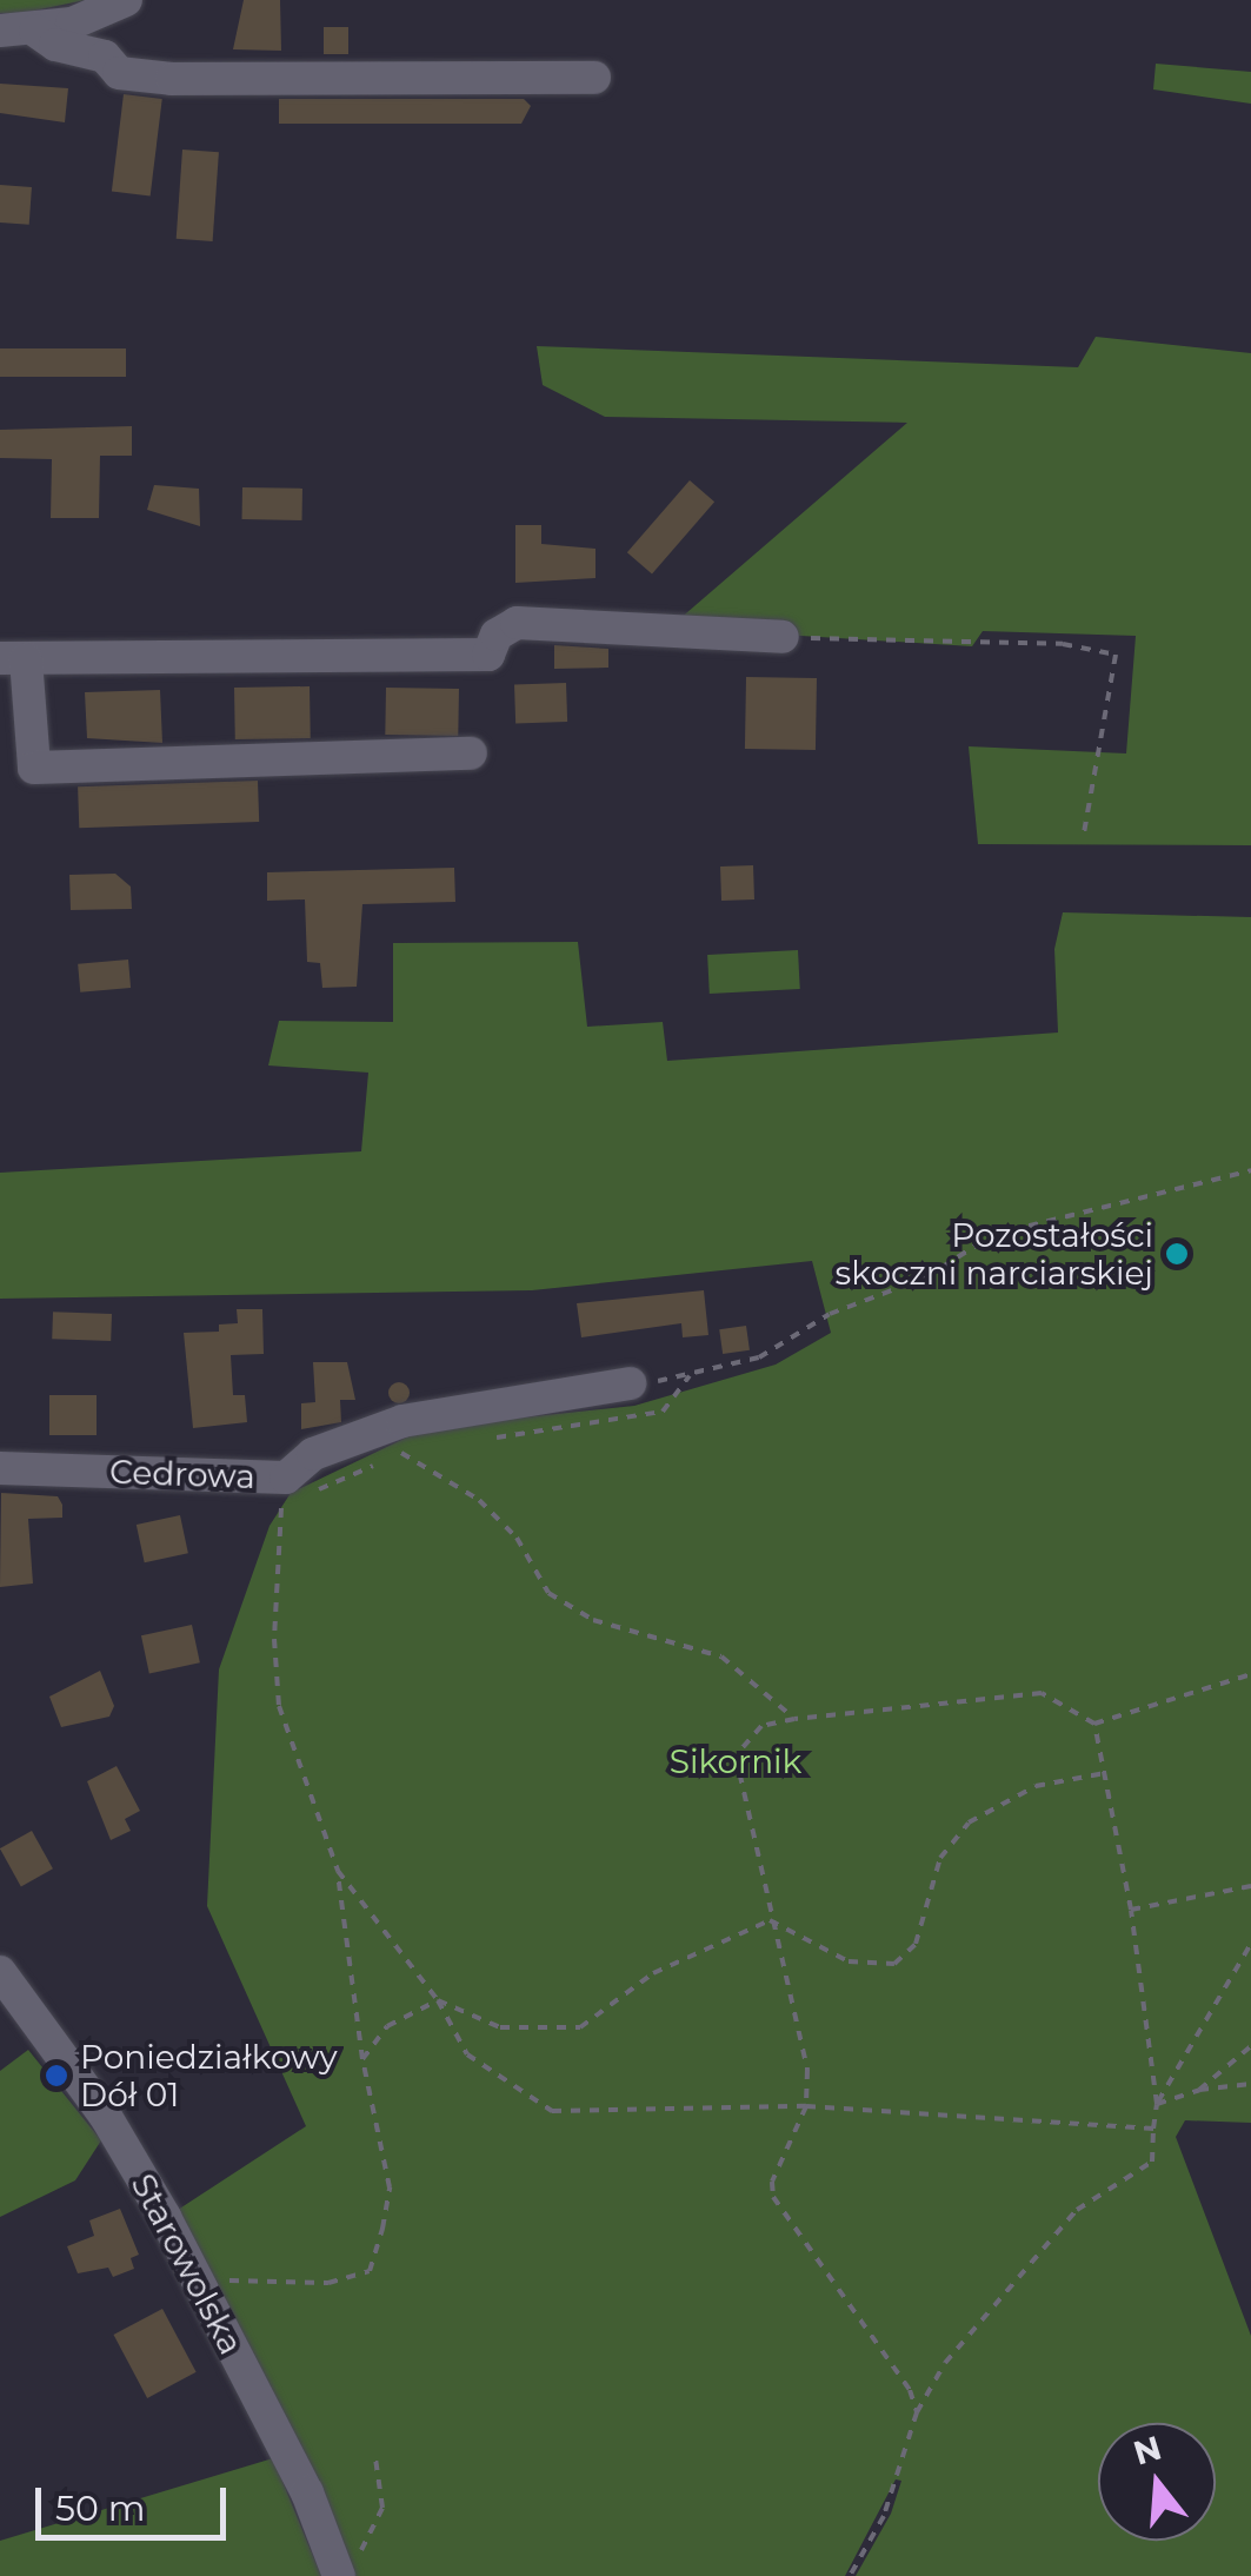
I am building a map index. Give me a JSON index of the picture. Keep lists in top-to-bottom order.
{
  "streets": {
    "street": ["Cedrowa", "Starowolska"]
  },
  "parks": ["Sikornik"],
  "places": ["Pozostałości skoczni narciarskiej", "Poniedziałkowy Dół 01"],
  "scale_bar": "50 m",
  "north": "top"
}
